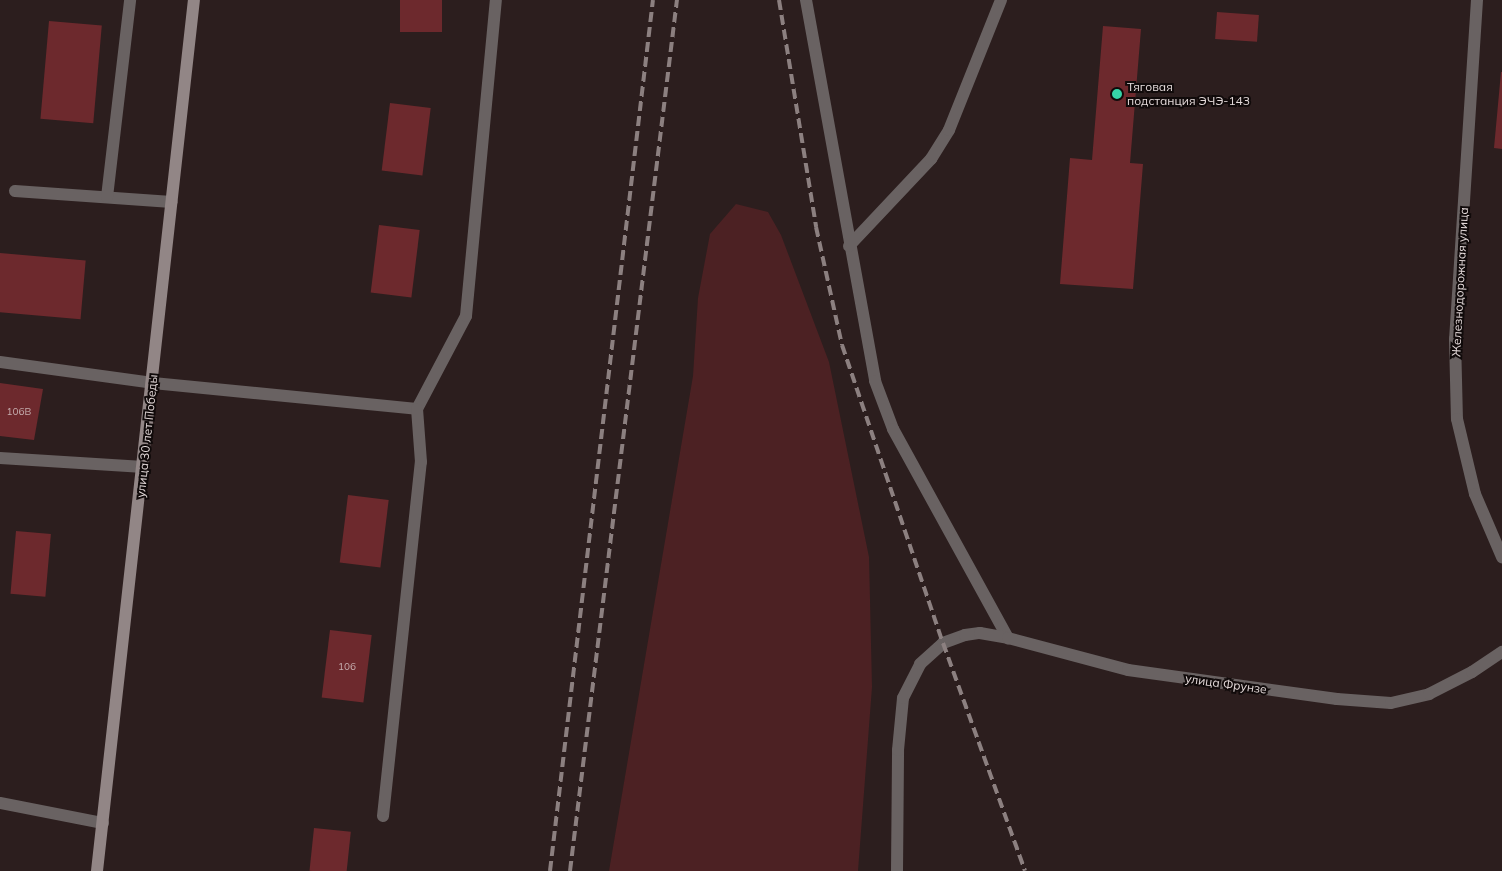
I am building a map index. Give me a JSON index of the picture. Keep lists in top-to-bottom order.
{
  "streets": {
    "main road": ["улица 30 лет Победы"],
    "street": ["Железнодорожная улица", "улица Фрунзе"]
  },
  "places": ["Тяговая подстанция ЭЧЭ-143"],
  "house_numbers": ["106В", "106"]
}
